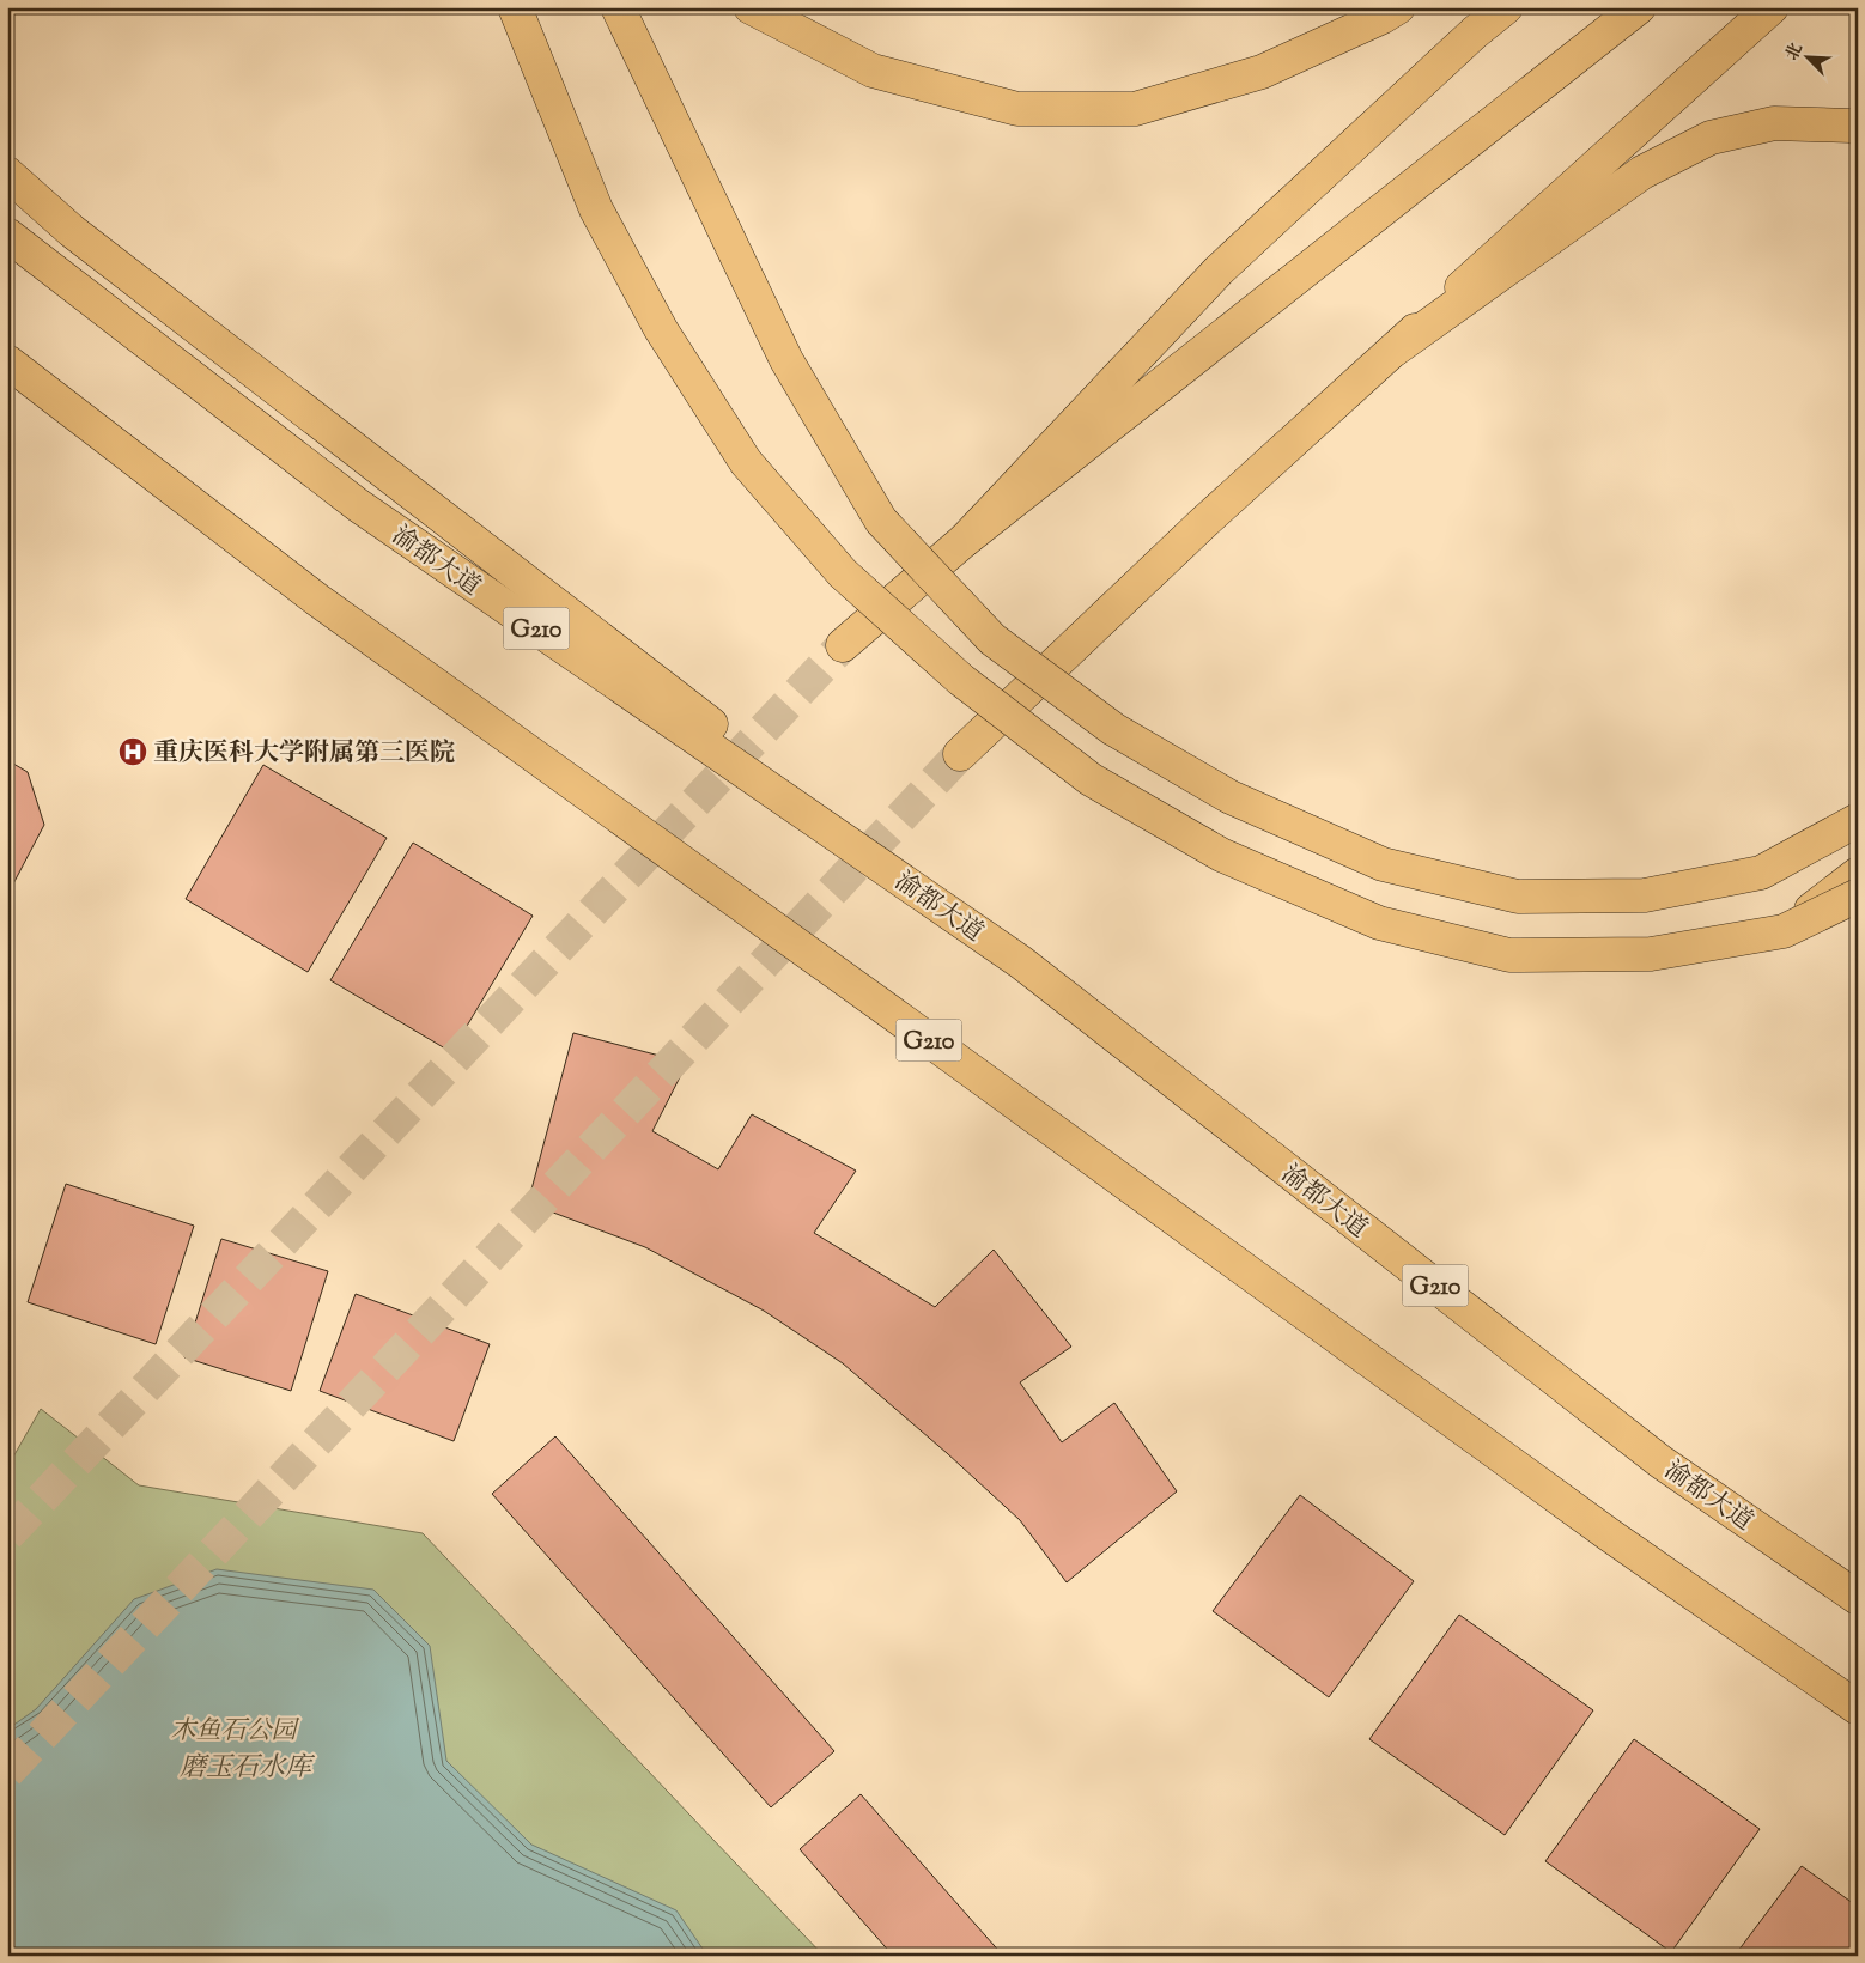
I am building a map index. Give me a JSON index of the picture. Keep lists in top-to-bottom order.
{
  "streets": {
    "main road": ["渝都大道", "G210"]
  },
  "water": ["磨玉石水库"],
  "parks": ["木鱼石公园"],
  "places": {
    "hospital": ["重庆医科大学附属第三医院"]
  },
  "north": "top left"
}
